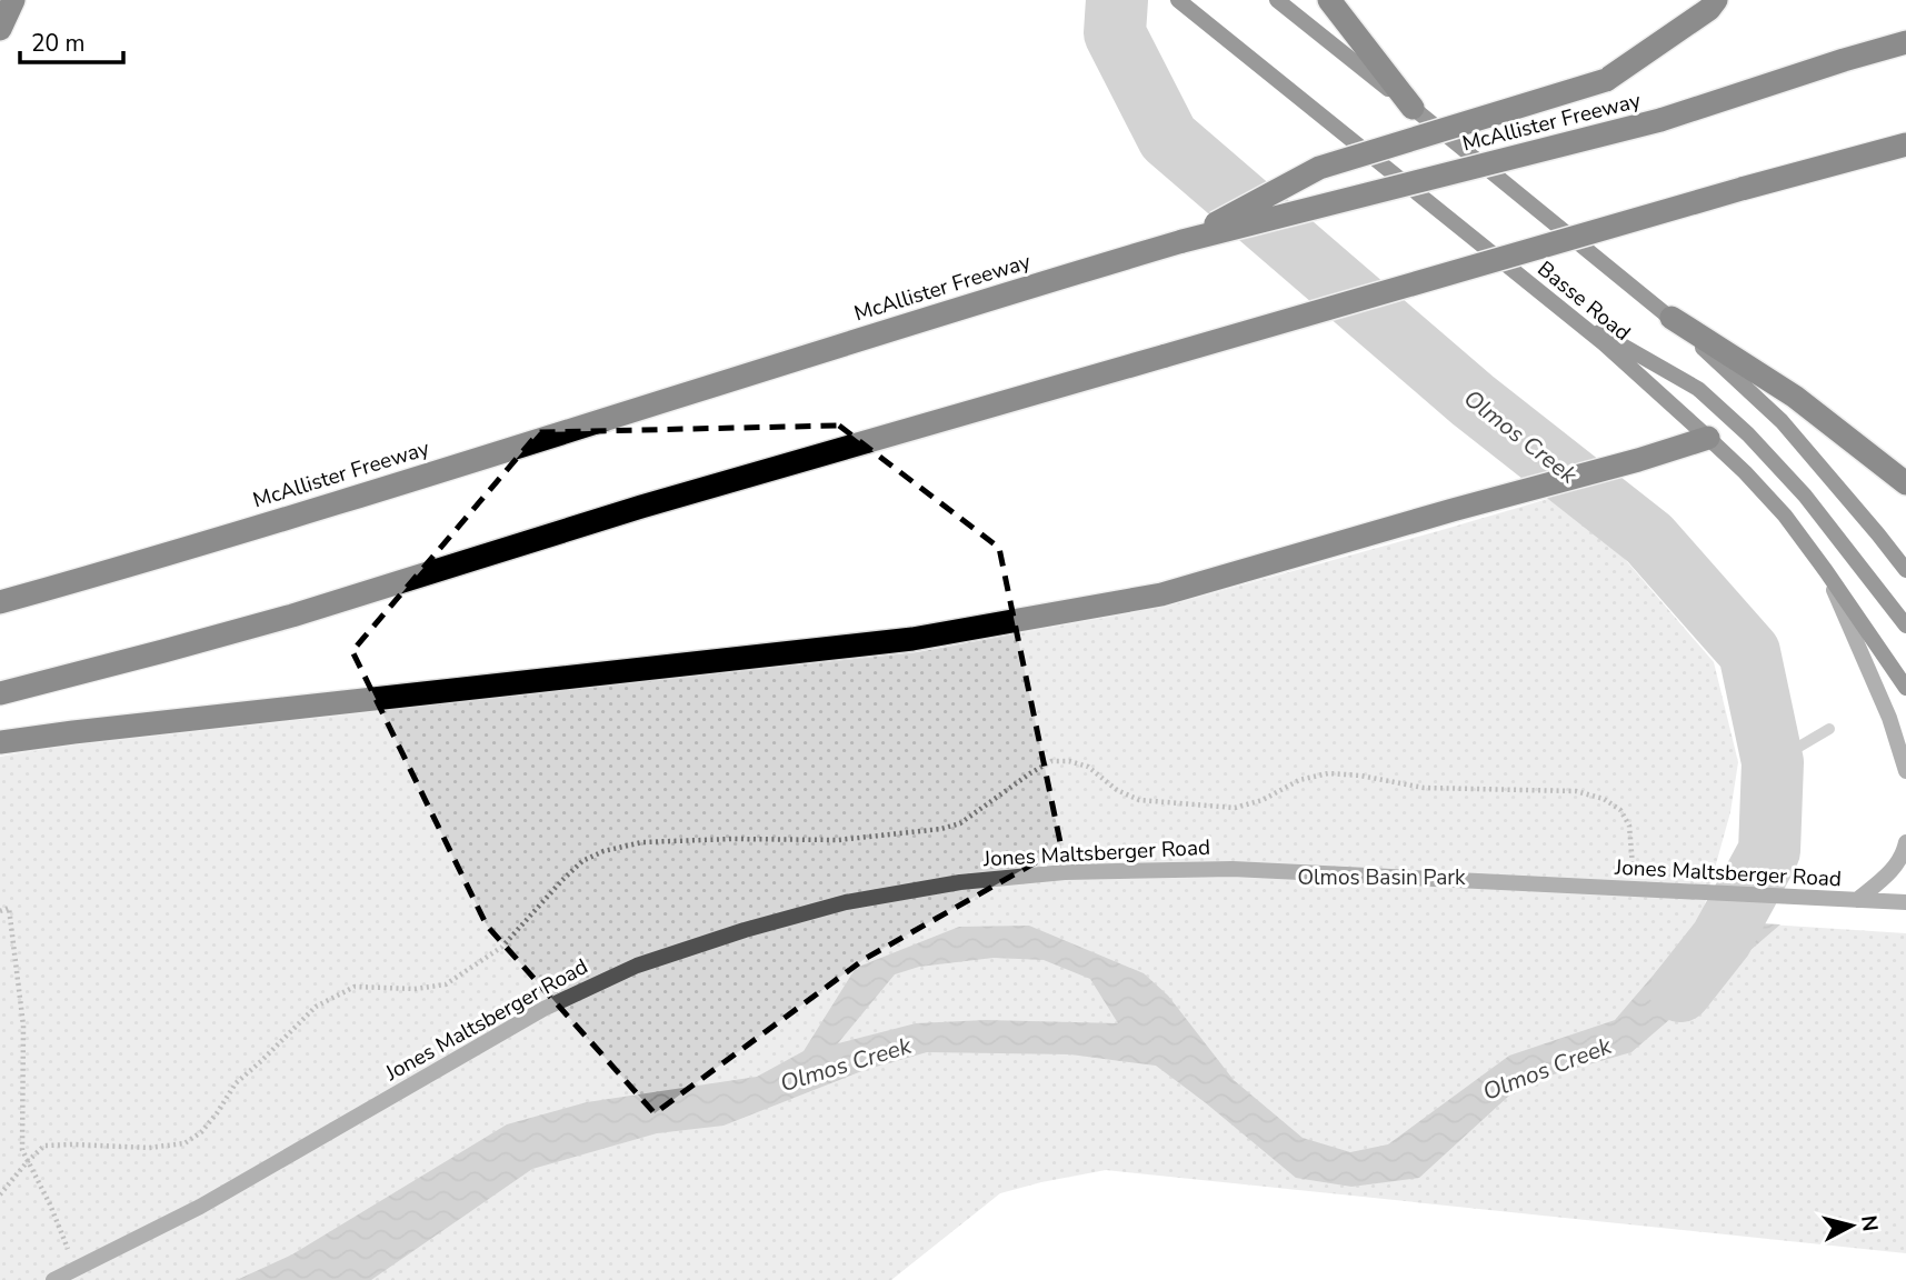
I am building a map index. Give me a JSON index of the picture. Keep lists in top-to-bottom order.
{
  "streets": {
    "highway": ["McAllister Freeway"],
    "main road": ["Basse Road"],
    "street": ["Jones Maltsberger Road"]
  },
  "water": ["Olmos Creek"],
  "parks": ["Olmos Basin Park"],
  "scale_bar": "20 m",
  "north": "right"
}
